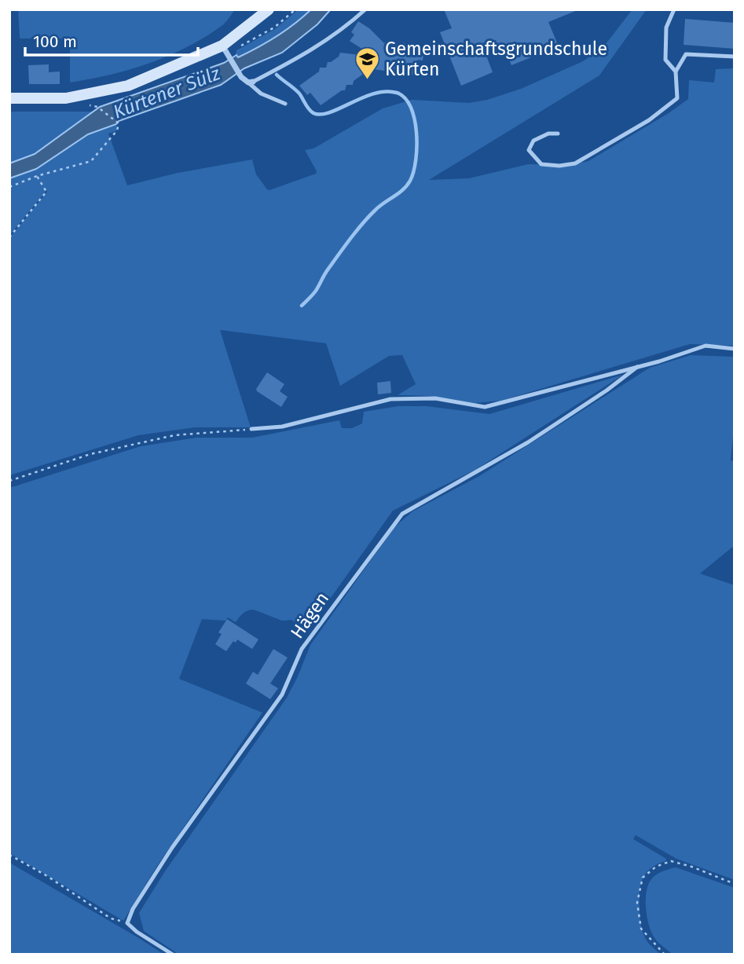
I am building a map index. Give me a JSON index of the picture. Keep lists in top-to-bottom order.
{
  "streets": {
    "lane": ["Hägen"]
  },
  "water": ["Kürtener Sülz"],
  "places": {
    "school or university": ["Gemeinschaftsgrundschule Kürten"]
  },
  "scale_bar": "100 m"
}
